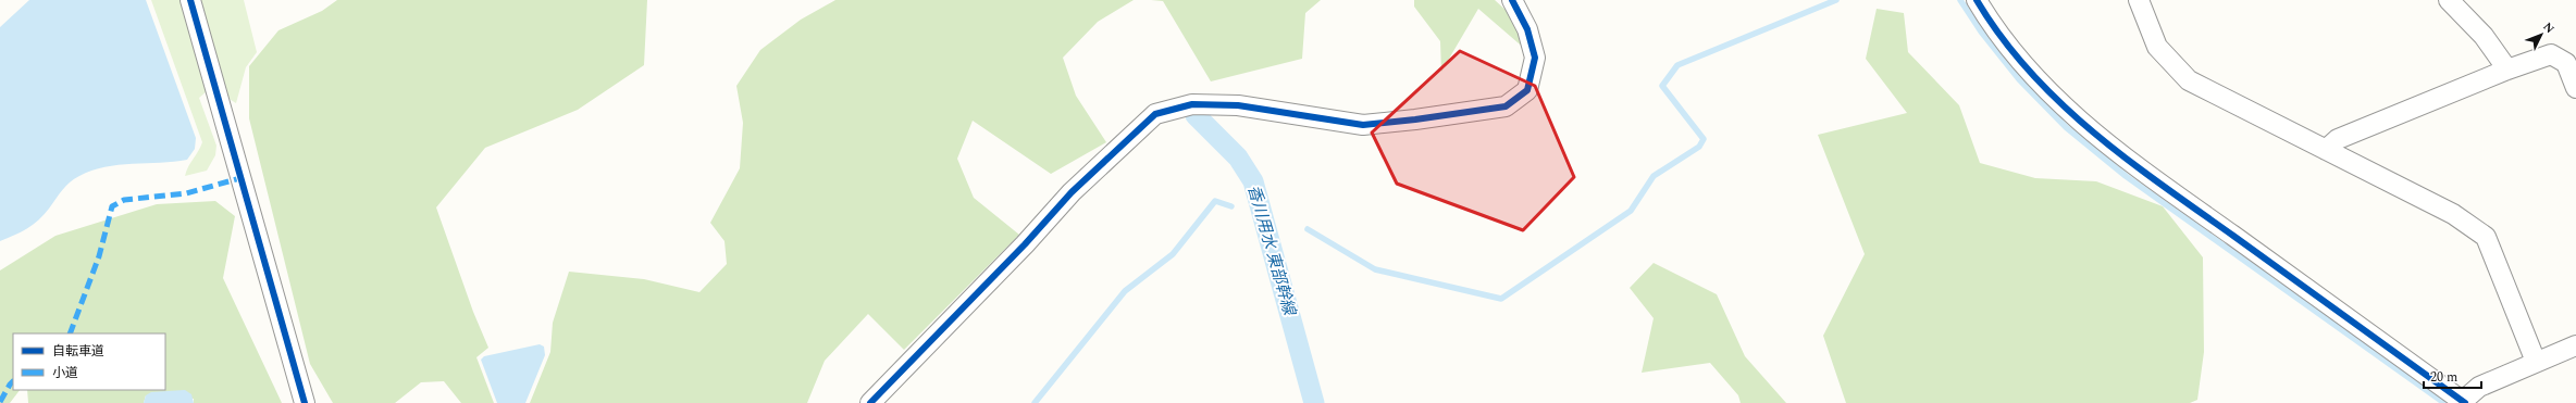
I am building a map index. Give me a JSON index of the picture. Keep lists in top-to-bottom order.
{
  "water": ["香川用水 東部幹線"],
  "legend": ["自転車道", "小道"],
  "scale_bar": "20 m",
  "north": "top right"
}
